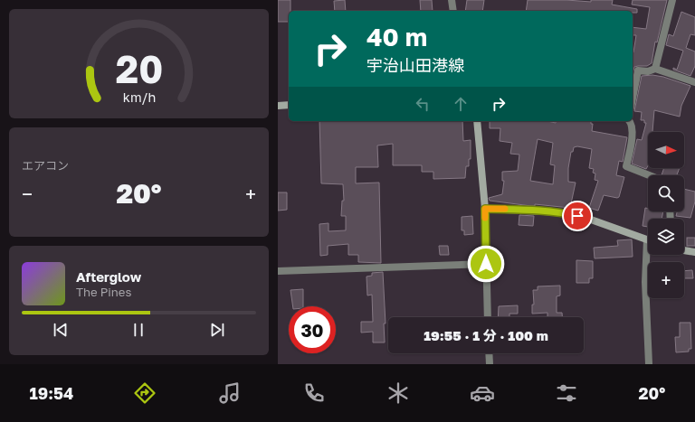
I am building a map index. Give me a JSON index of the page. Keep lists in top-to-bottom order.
{
  "north": "right",
  "page": {
    "turn": ["40 m", "宇治山田港線"],
    "tile": "エアコン",
    "map_buttons": "+",
    "heat": ["−", "20°", "+"],
    "song": ["Afterglow", "The Pines"],
    "limit": "30",
    "trip": "19:55 · 1 分 · 100 m",
    "tabs": ["19:54", "20°"],
    "gauge": ["20", "km/h"]
  }
}
